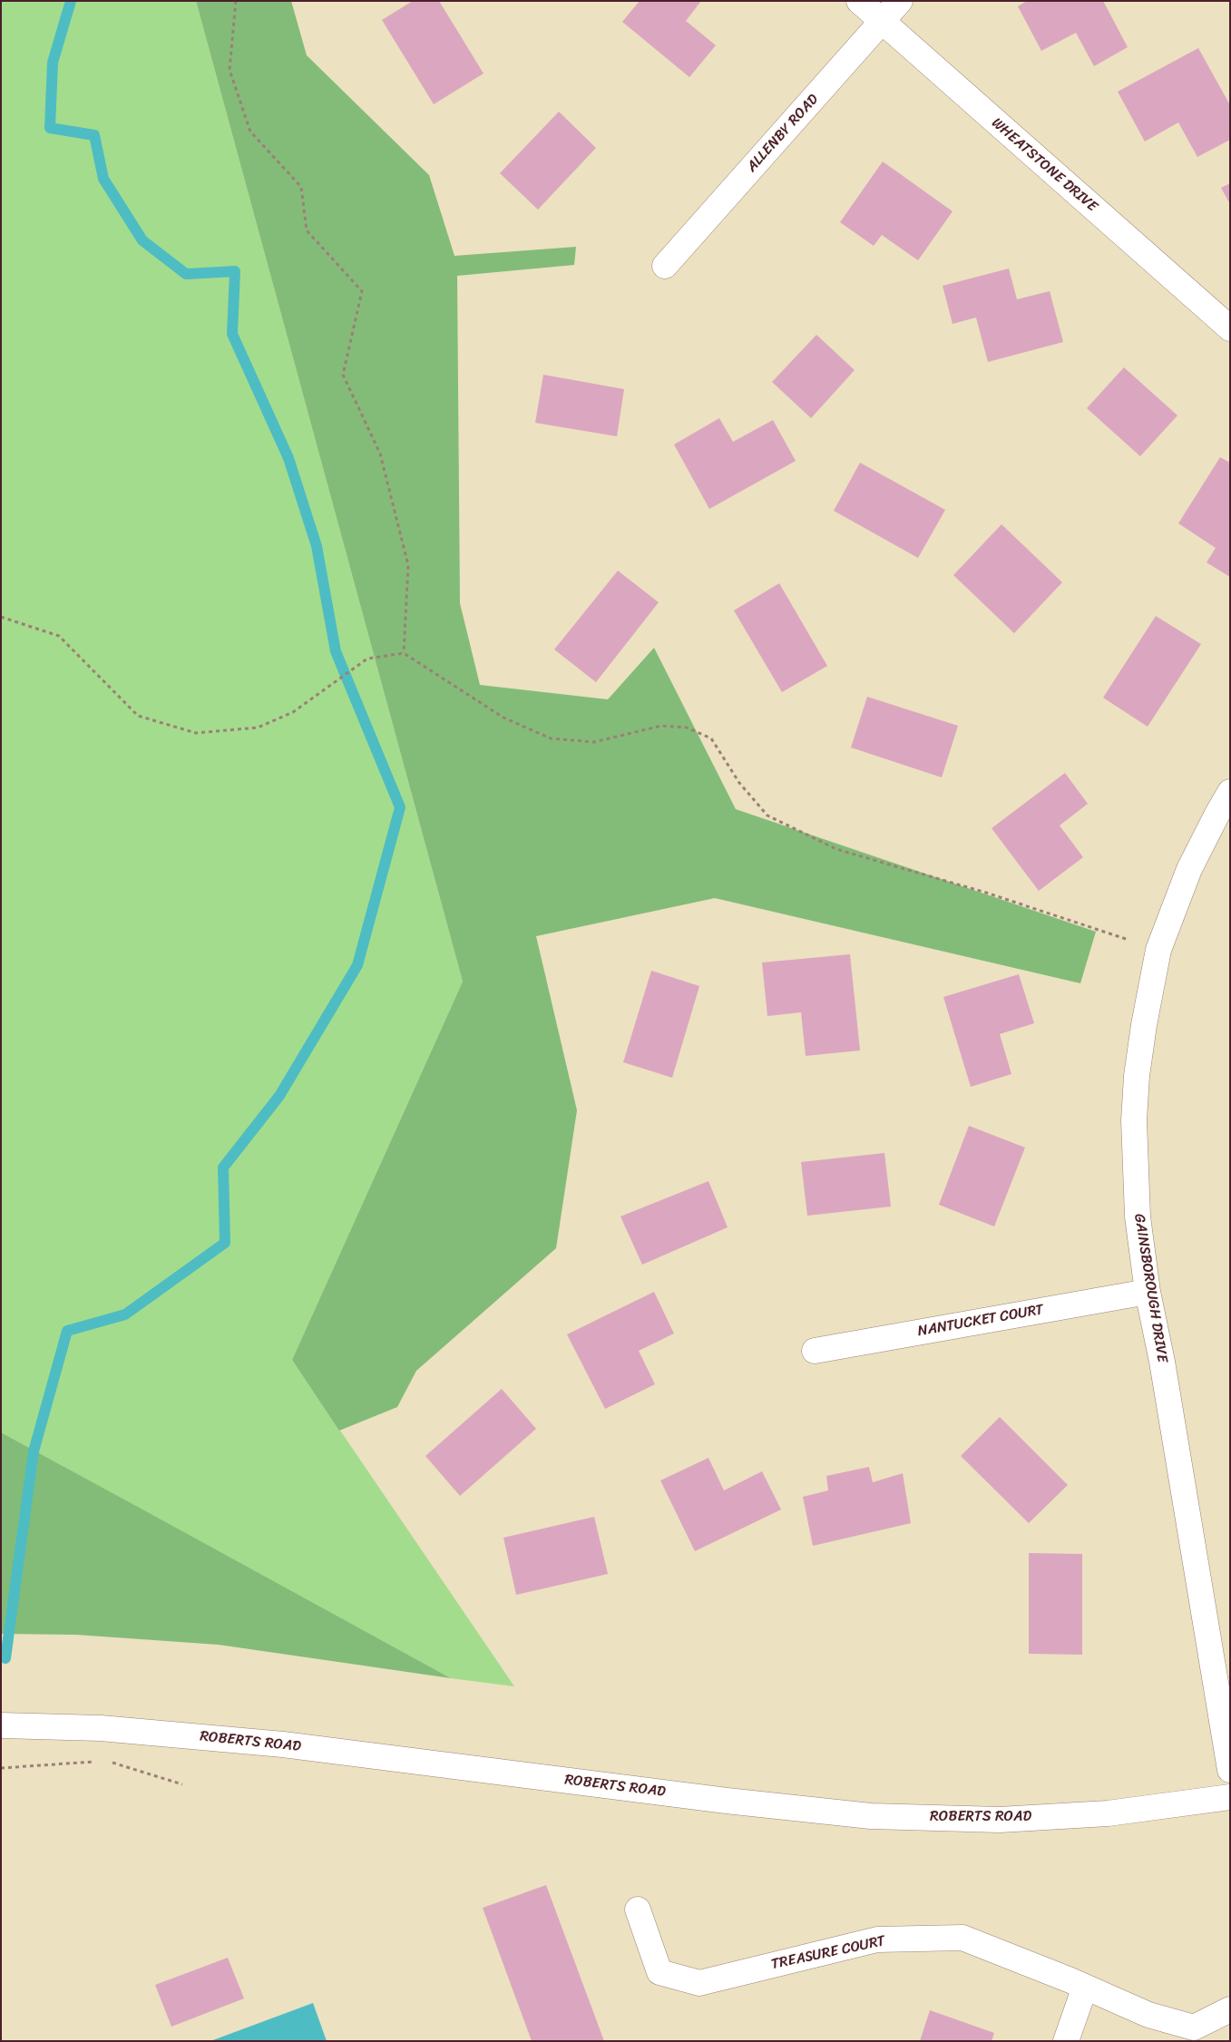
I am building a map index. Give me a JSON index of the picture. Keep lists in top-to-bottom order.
{
  "streets": {
    "street": [
      "ALLENBY ROAD",
      "WHEATSTONE DRIVE",
      "GAINSBOROUGH DRIVE",
      "NANTUCKET COURT",
      "ROBERTS ROAD",
      "TREASURE COURT"
    ]
  },
  "crossings": [
    ["ALLENBY ROAD", "WHEATSTONE DRIVE"],
    ["GAINSBOROUGH DRIVE", "NANTUCKET COURT"]
  ]
}
